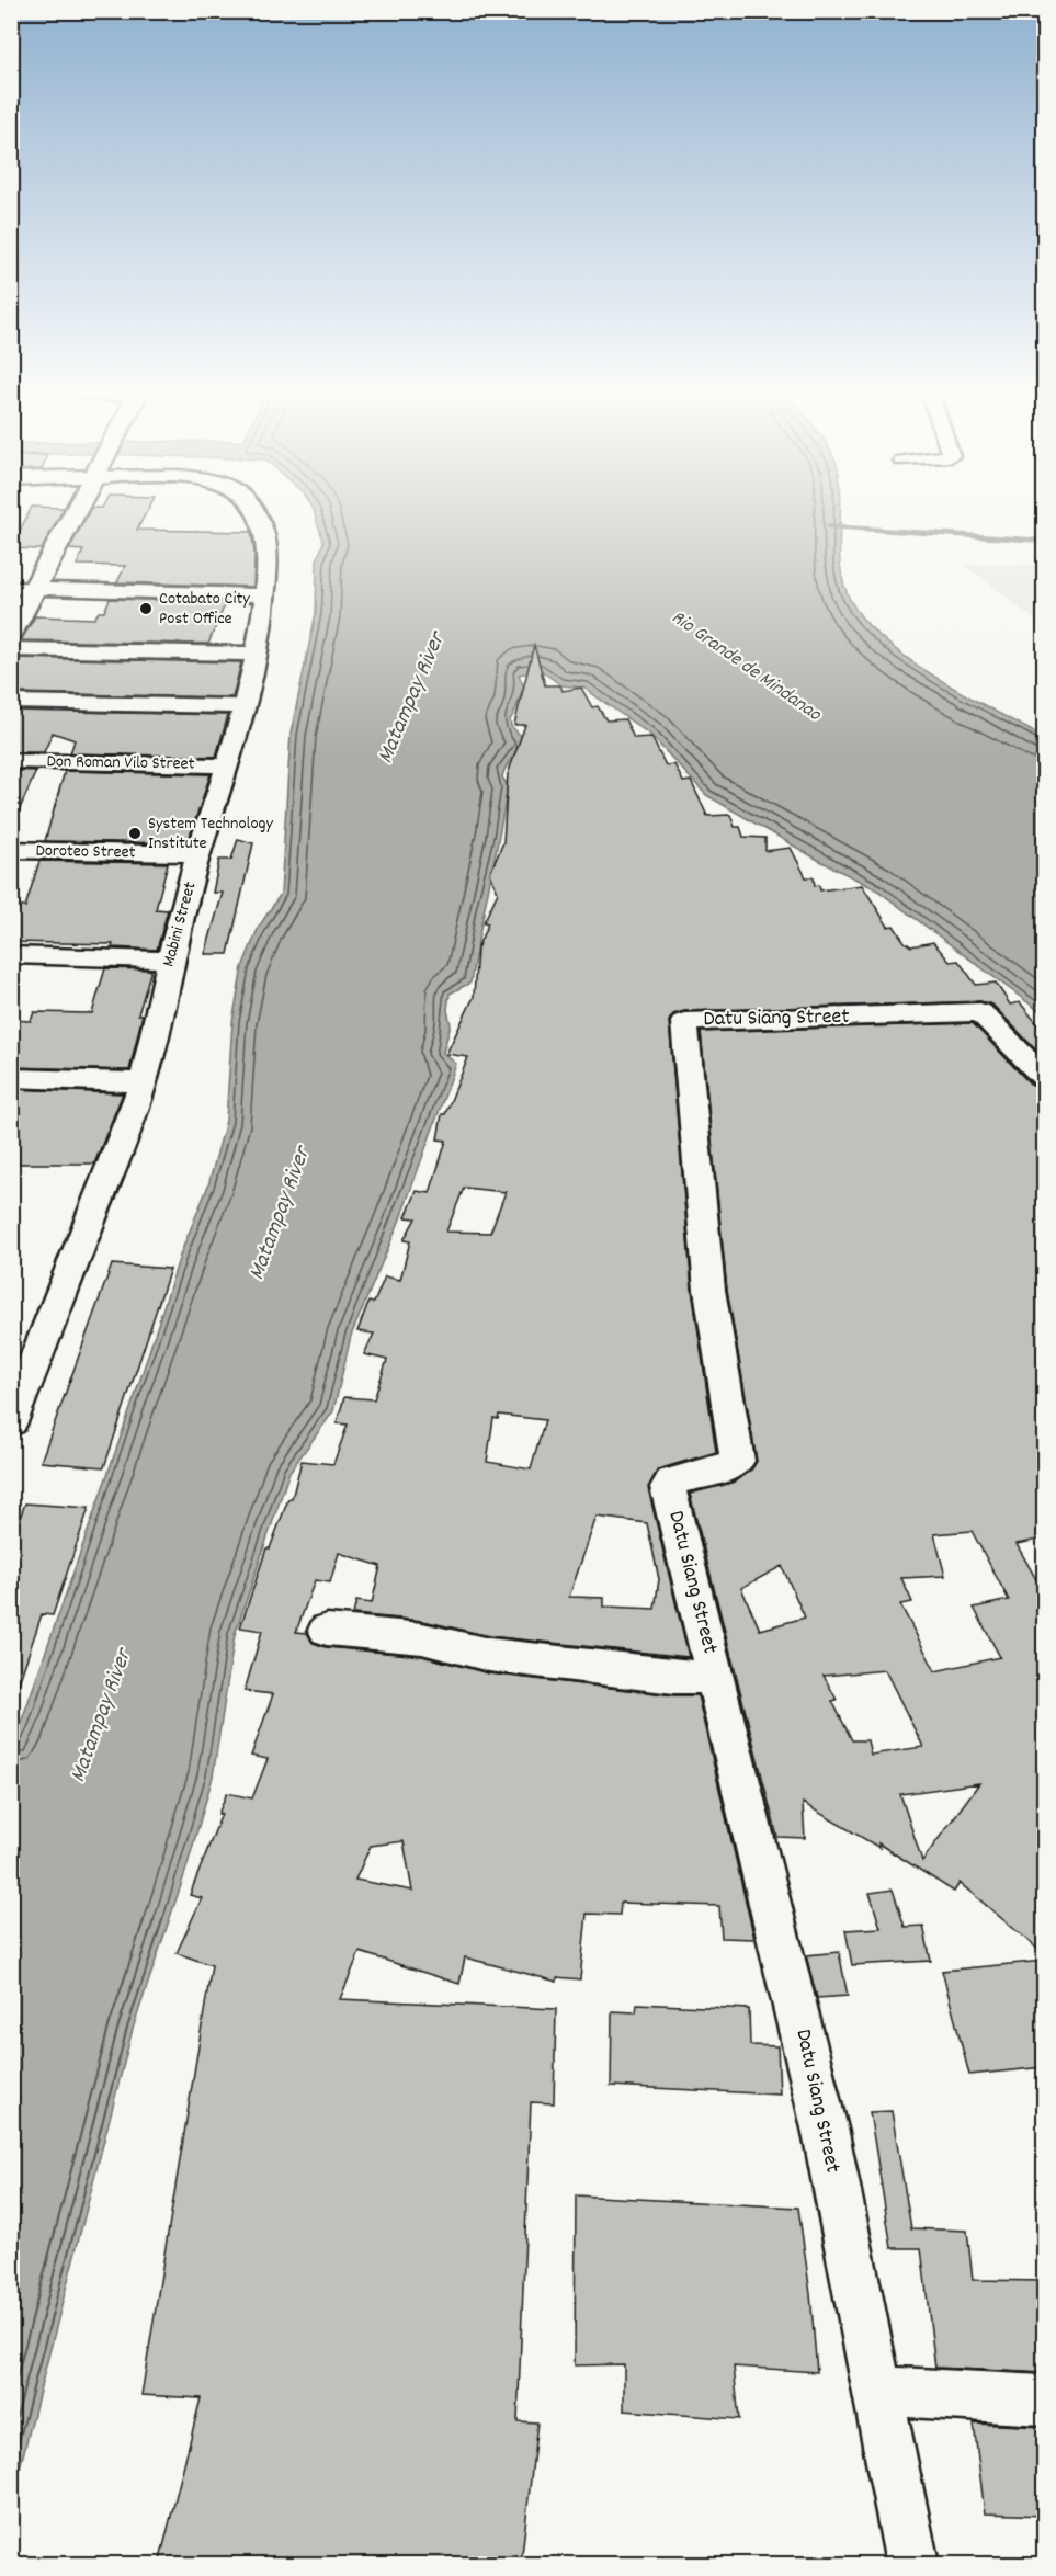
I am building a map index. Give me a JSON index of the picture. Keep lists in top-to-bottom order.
{
  "streets": {
    "street": [
      "Don Roman Vilo Street",
      "Doroteo Street",
      "Mabini Street",
      "Datu Siang Street"
    ]
  },
  "crossings": [
    ["Don Roman Vilo Street", "Mabini Street"],
    ["Doroteo Street", "Mabini Street"]
  ],
  "water": ["Rio Grande de Mindanao", "Matampay River"],
  "places": ["Cotabato City Post Office", "System Technology Institute"]
}
